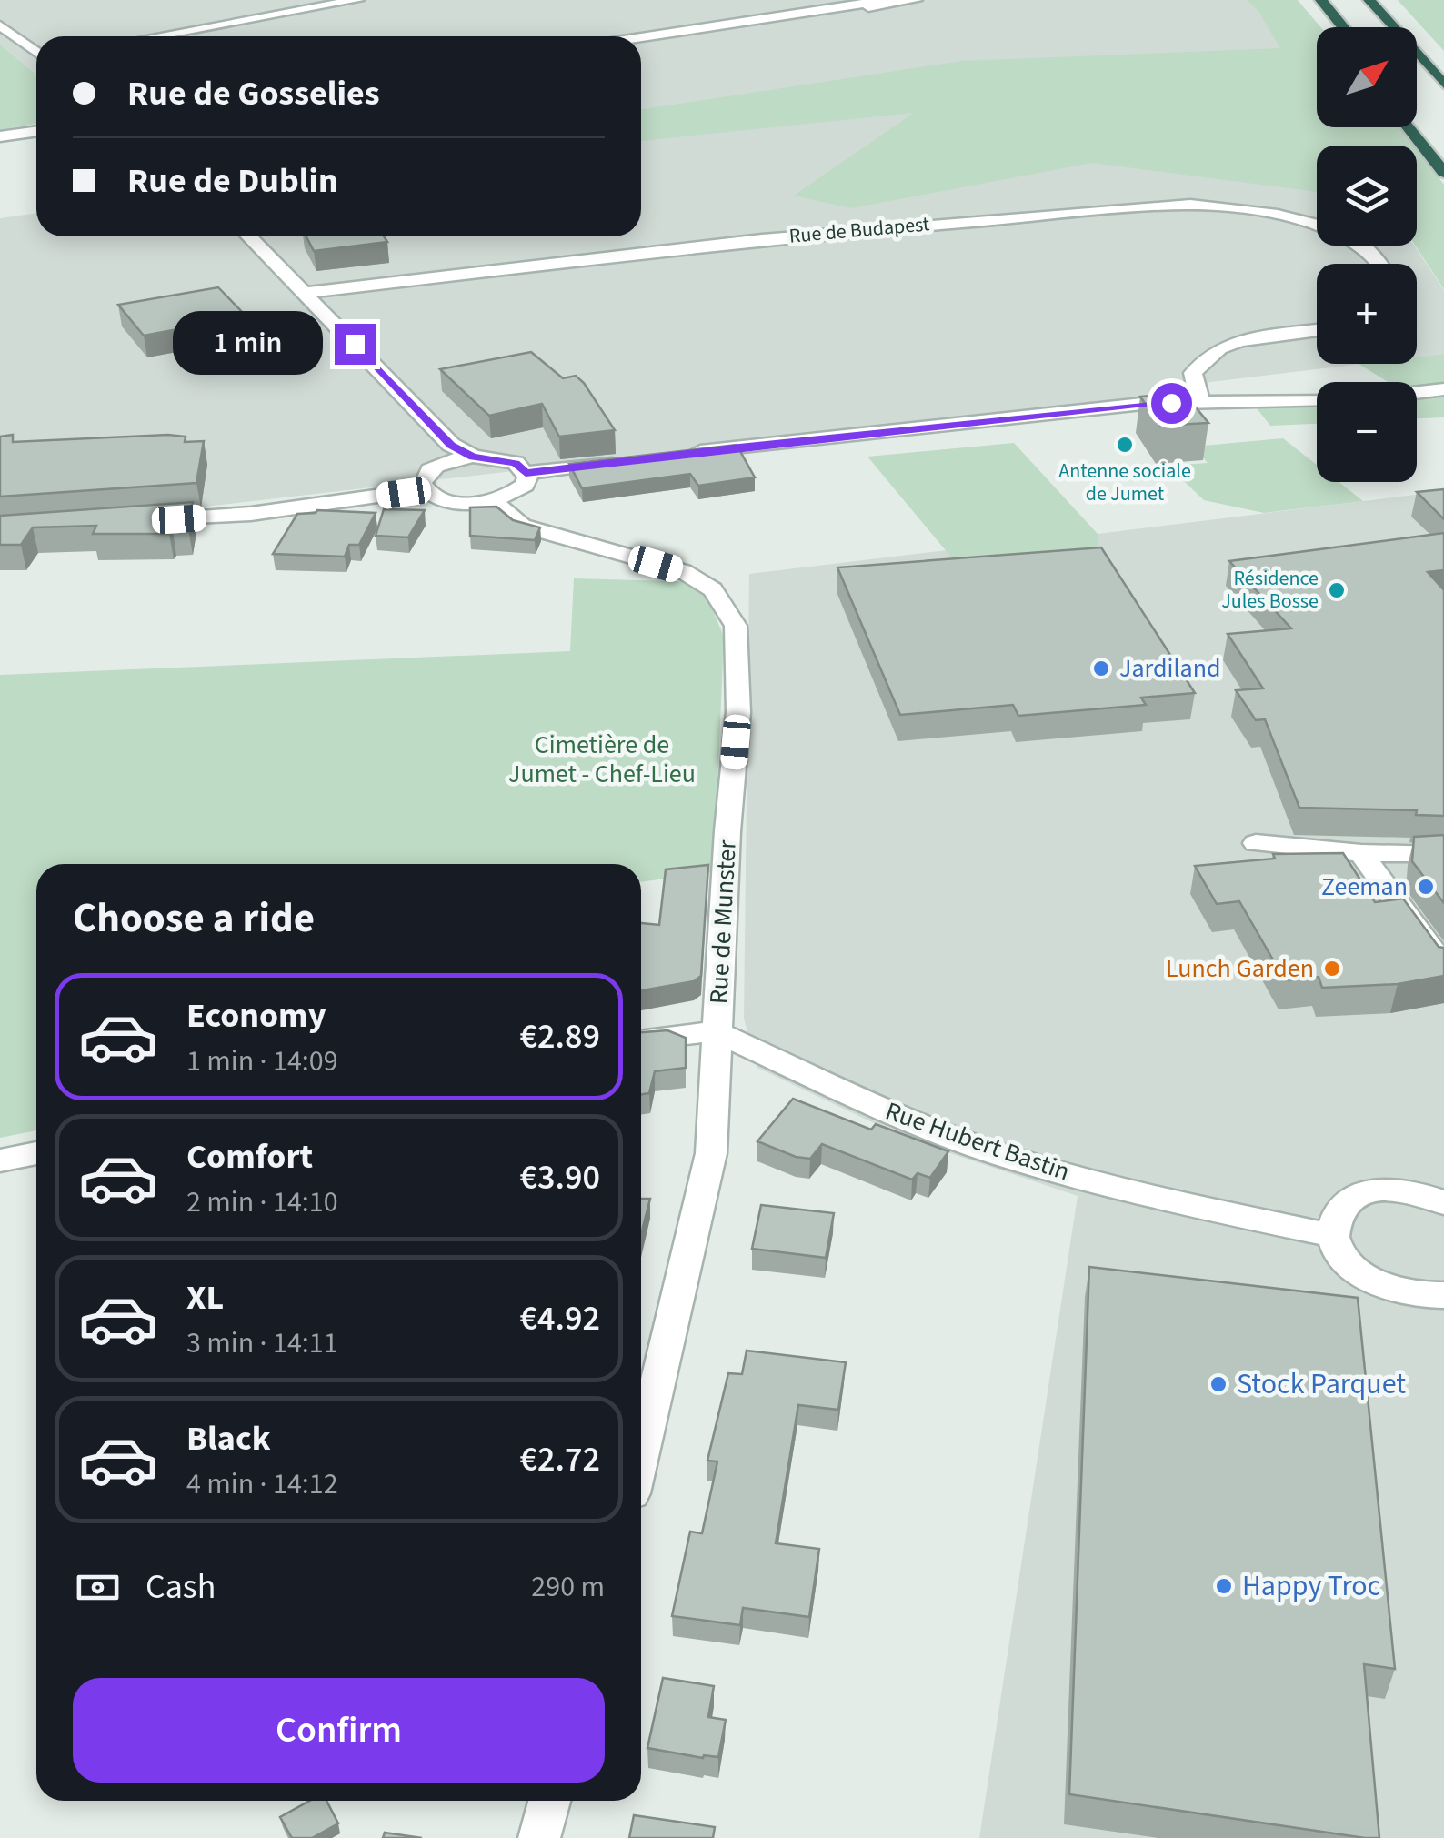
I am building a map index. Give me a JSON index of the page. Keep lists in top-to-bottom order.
{
  "streets": {
    "street": ["Rue de Budapest", "Rue de Munster", "Rue Hubert Bastin"]
  },
  "crossings": [
    ["Rue de Munster", "Rue Hubert Bastin"]
  ],
  "parks": ["Cimetière de Jumet - Chef-Lieu"],
  "places": [
    "Antenne sociale de Jumet",
    "Résidence Jules Bosse",
    "Jardiland",
    "Zeeman",
    "Lunch Garden",
    "Stock Parquet",
    "Happy Troc"
  ],
  "north": "top right",
  "page": {
    "map_buttons": ["+", "−"],
    "banner": ["Rue de Gosselies", "Rue de Dublin"],
    "bubble": "1 min",
    "heading": "Choose a ride",
    "list": [
      {
        "name": "Economy",
        "note": "1 min · 14:09",
        "value": "€2.89"
      },
      {
        "name": "Comfort",
        "note": "2 min · 14:10",
        "value": "€3.90"
      },
      {
        "name": "XL",
        "note": "3 min · 14:11",
        "value": "€4.92"
      },
      {
        "name": "Black",
        "note": "4 min · 14:12",
        "value": "€2.72"
      }
    ],
    "pay": ["Cash", "290 m"],
    "buttons": "Confirm"
  }
}
